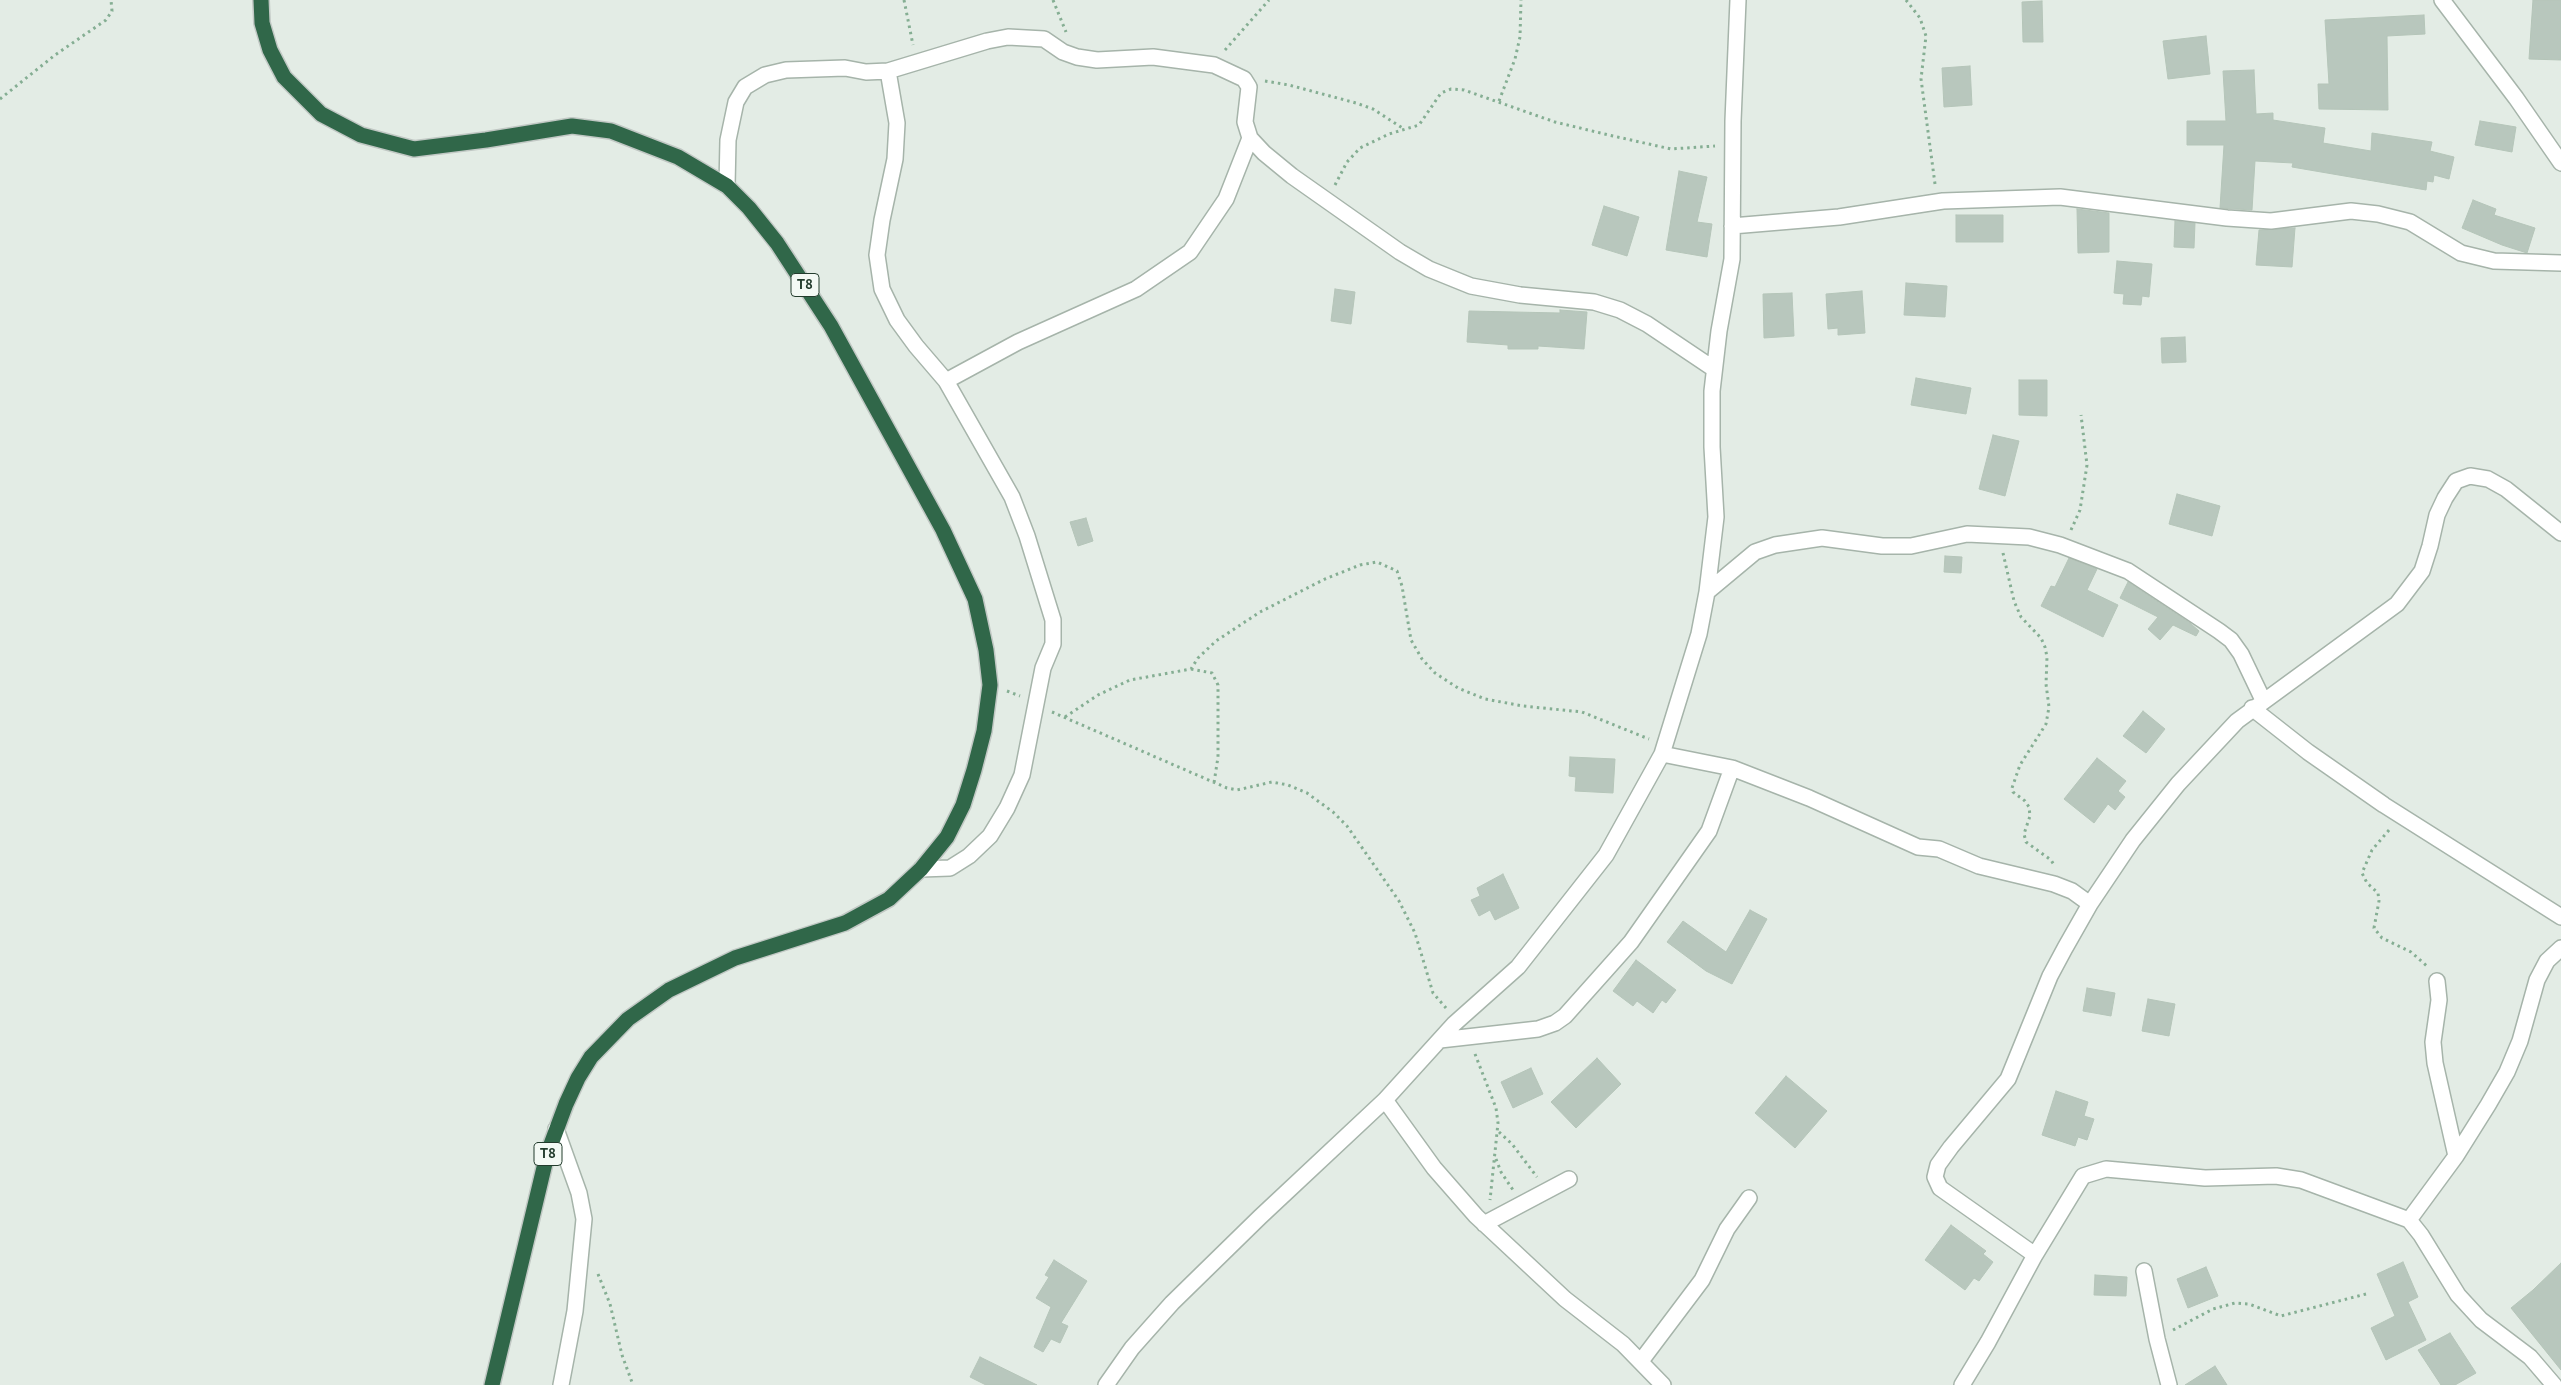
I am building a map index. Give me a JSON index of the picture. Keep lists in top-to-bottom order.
{
  "streets": {
    "highway": ["T8"]
  }
}
